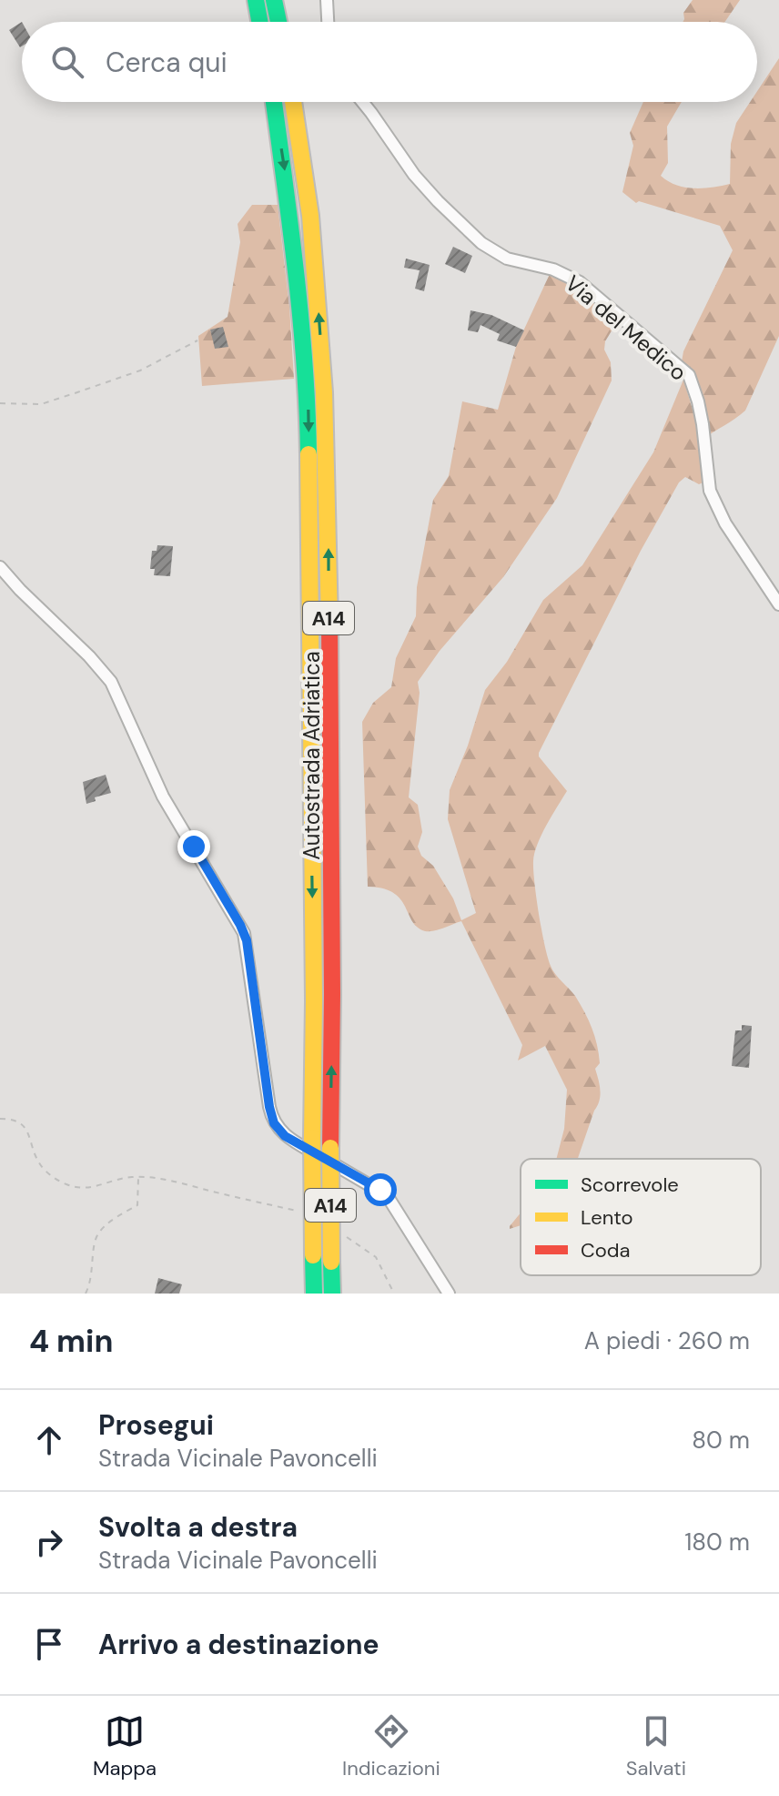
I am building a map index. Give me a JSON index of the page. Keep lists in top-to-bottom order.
{
  "streets": {
    "highway": ["A14", "Autostrada Adriatica"],
    "street": ["Via del Medico"]
  },
  "legend": ["Scorrevole", "Lento", "Coda"],
  "page": {
    "search": "Cerca qui",
    "heading": ["4 min", "A piedi · 260 m"],
    "list": [
      ["Prosegui", "Strada Vicinale Pavoncelli", "80 m"],
      ["Svolta a destra", "Strada Vicinale Pavoncelli", "180 m"],
      "Arrivo a destinazione"
    ],
    "nav": ["Mappa", "Indicazioni", "Salvati"]
  }
}
